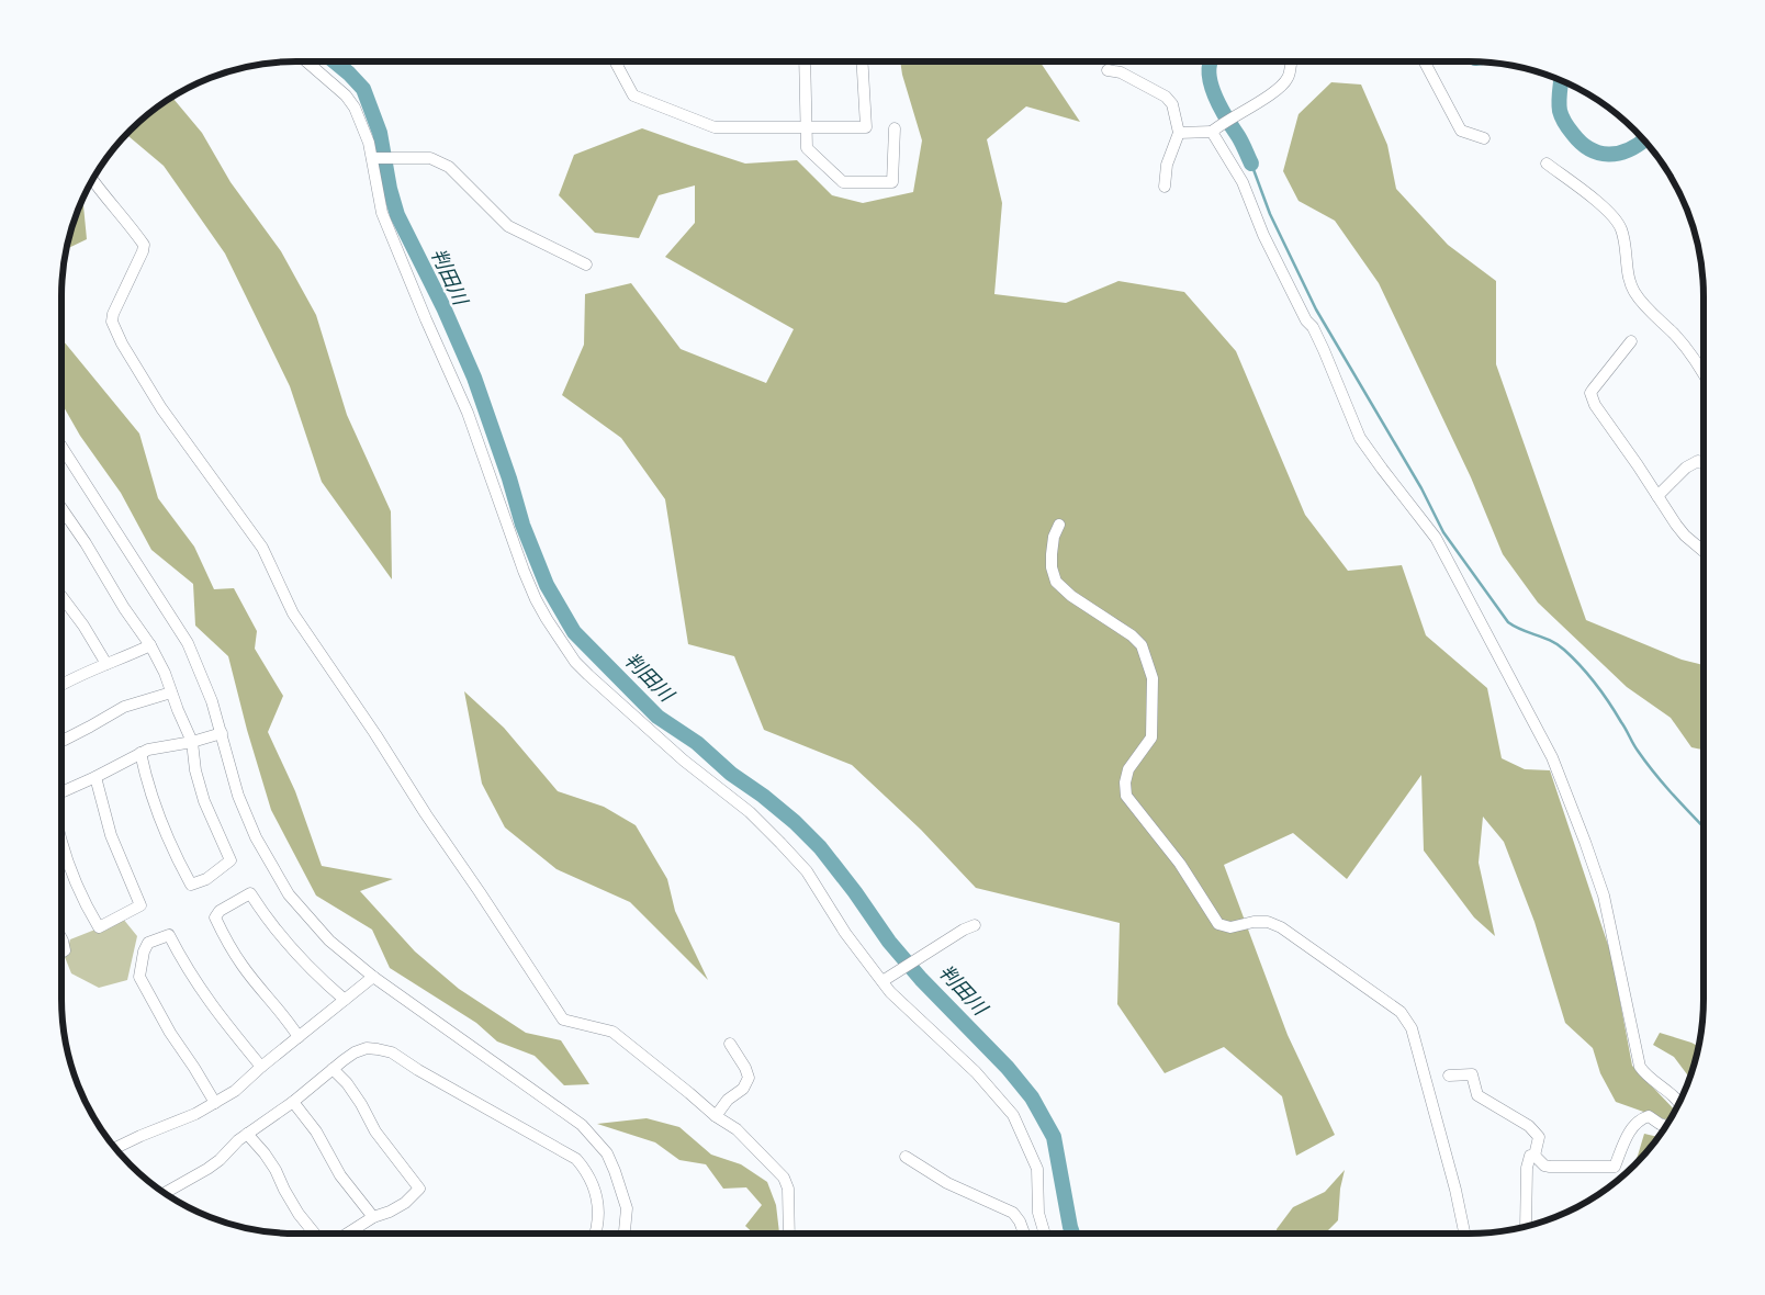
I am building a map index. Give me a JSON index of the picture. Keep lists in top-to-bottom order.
{
  "water": ["判田川"]
}
